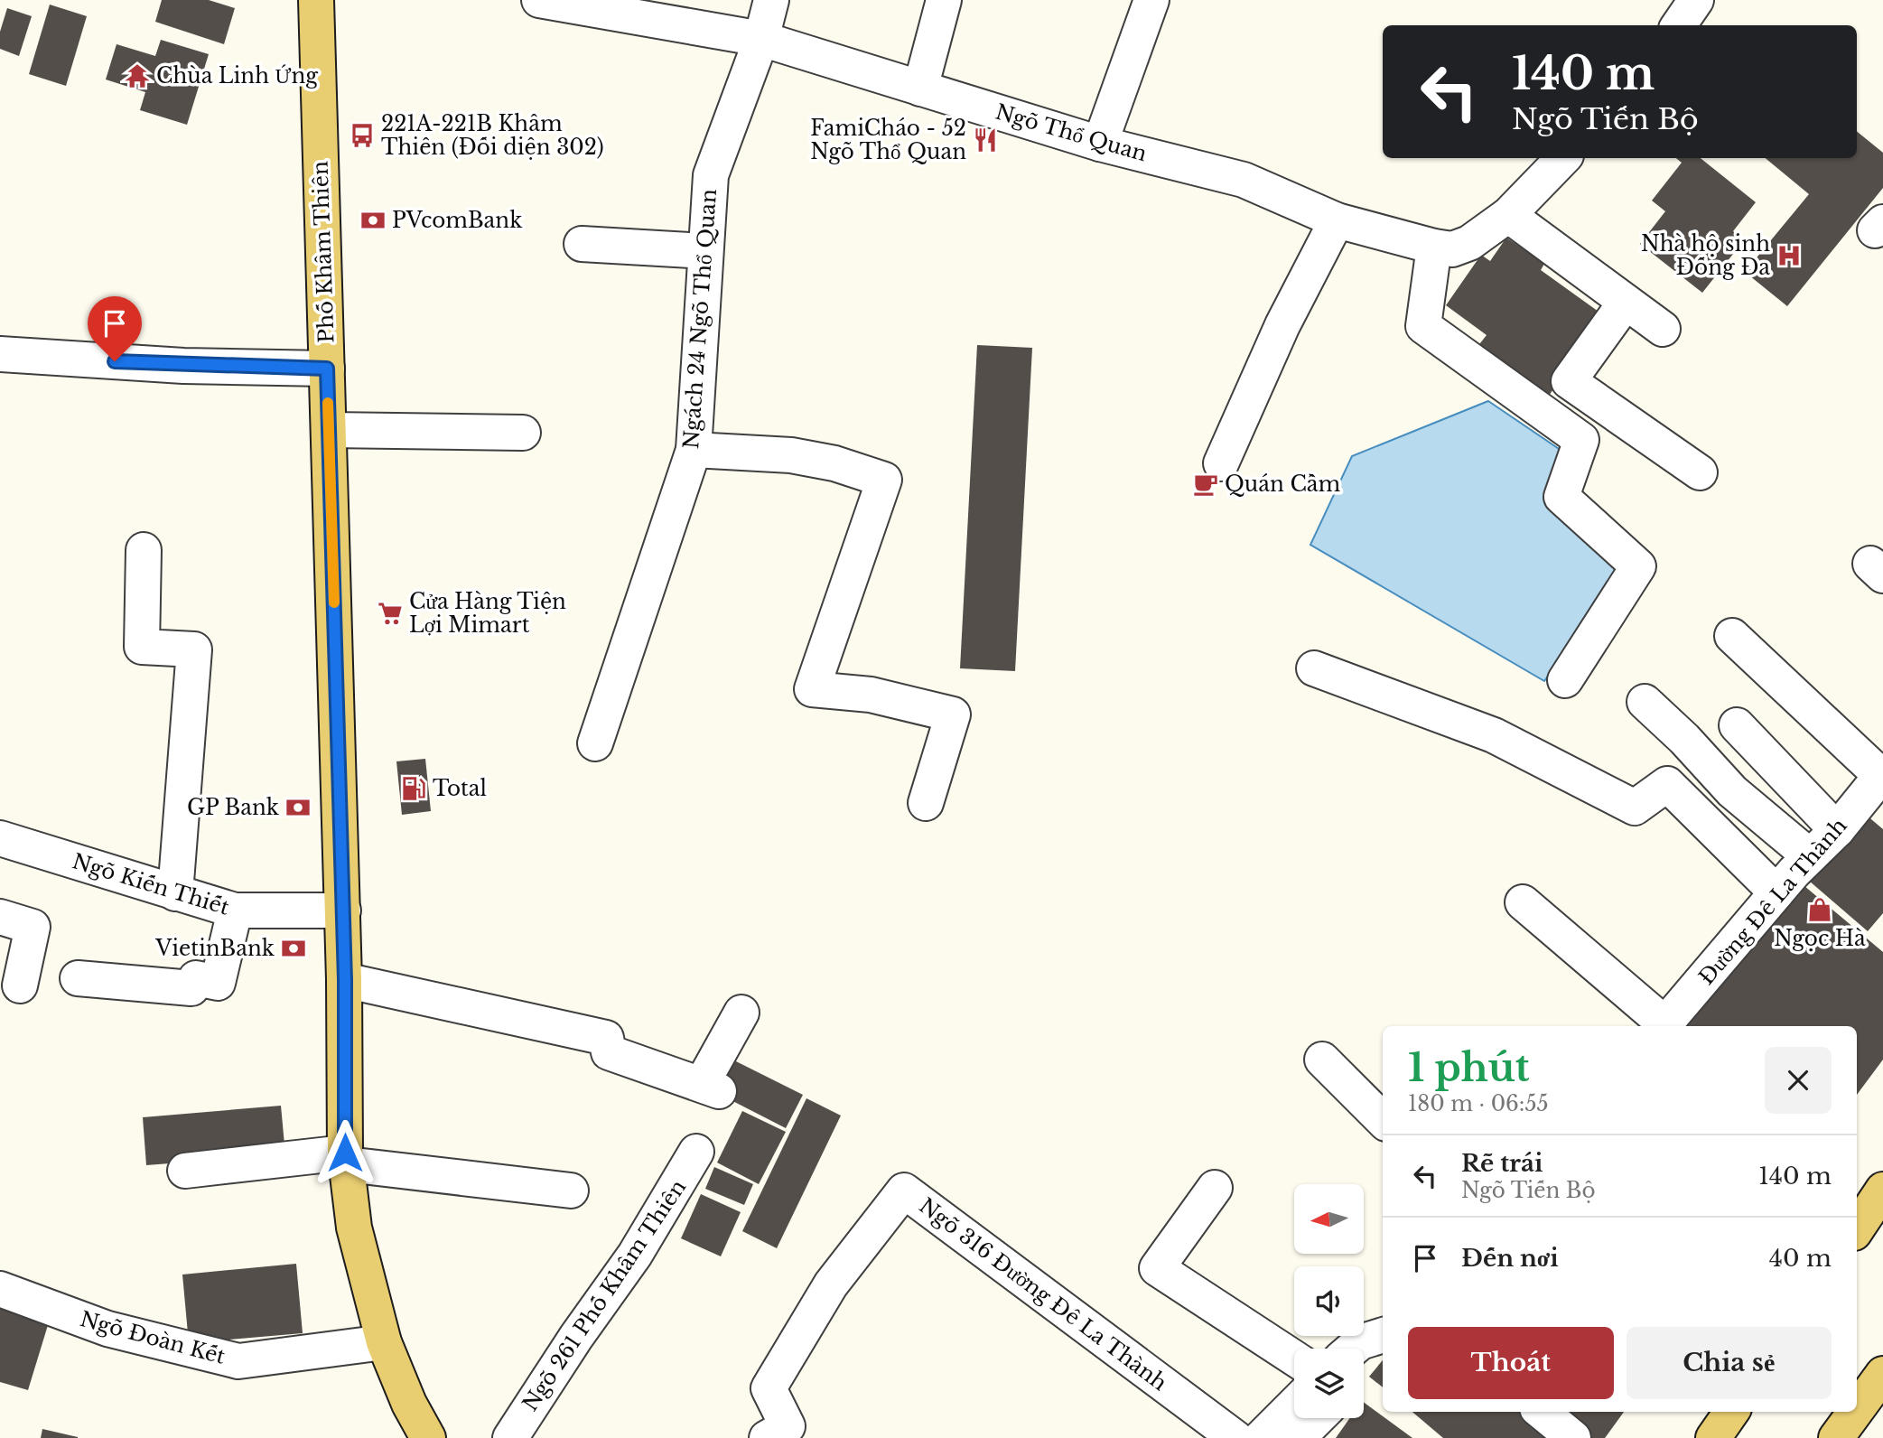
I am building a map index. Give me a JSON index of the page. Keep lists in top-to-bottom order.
{
  "streets": {
    "main road": ["Phố Khâm Thiên"],
    "street": [
      "Ngõ Thổ Quan",
      "Ngách 24 Ngõ Thổ Quan",
      "Ngõ Kiến Thiết",
      "Đường Đê La Thành",
      "Ngõ 316 Đường Đê La Thành",
      "Ngõ 261 Phố Khâm Thiên",
      "Ngõ Đoàn Kết"
    ]
  },
  "crossings": [
    ["Ngõ Thổ Quan", "Ngách 24 Ngõ Thổ Quan"],
    ["Phố Khâm Thiên", "Ngõ Kiến Thiết"],
    ["Phố Khâm Thiên", "Ngõ Đoàn Kết"]
  ],
  "places": {
    "temple": ["Chùa Linh Ứng"],
    "bus stop": ["221A-221B Khâm Thiên (Đối diện 302)"],
    "restaurant": ["FamiCháo - 52 Ngõ Thổ Quan"],
    "bank": ["PVcomBank", "GP Bank", "VietinBank"],
    "hospital": ["Nhà hộ sinh Đống Đa"],
    "cafe": ["Quán Cầm"],
    "supermarket": ["Cửa Hàng Tiện Lợi Mimart"],
    "fuel station": ["Total"],
    "shop": ["Ngọc Hà"]
  },
  "north": "left",
  "page": {
    "turn": ["140 m", "Ngõ Tiến Bộ"],
    "heading": ["1 phút", "180 m · 06:55"],
    "list": [
      {
        "name": "Rẽ trái",
        "note": "Ngõ Tiến Bộ",
        "value": "140 m"
      },
      {
        "name": "Đến nơi",
        "value": "40 m"
      }
    ],
    "buttons": ["Thoát", "Chia sẻ"]
  }
}
